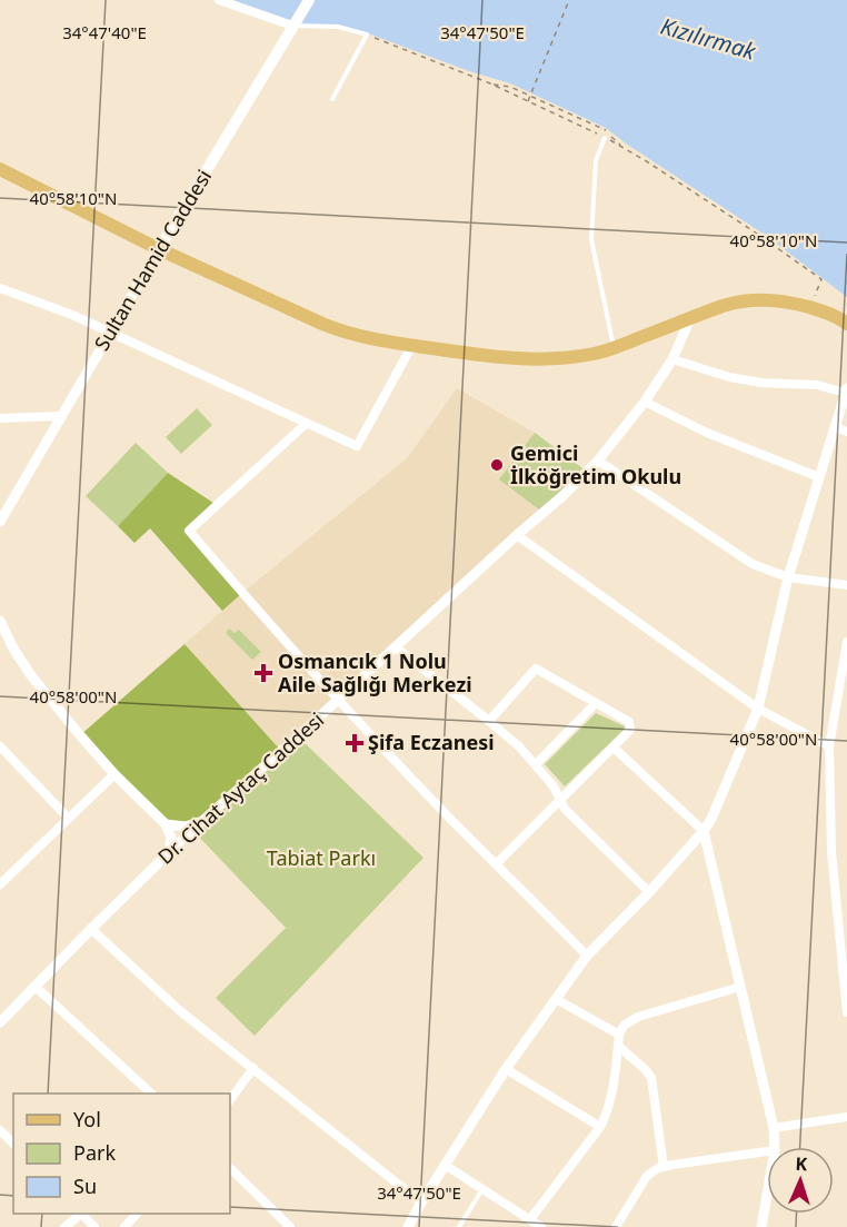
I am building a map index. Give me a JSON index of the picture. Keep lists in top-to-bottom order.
{
  "streets": {
    "main road": ["Sultan Hamid Caddesi"],
    "street": ["Dr. Cihat Aytaç Caddesi"]
  },
  "water": ["Kızılırmak"],
  "parks": ["Tabiat Parkı"],
  "places": {
    "other": ["Gemici İlköğretim Okulu"],
    "health": ["Osmancık 1 Nolu Aile Sağlığı Merkezi", "Şifa Eczanesi"]
  },
  "legend": ["Yol", "Park", "Su"],
  "north": "top",
  "coordinates": [
    "34°47'40\"E",
    "34°47'50\"E",
    "40°58'10\"N",
    "40°58'00\"N"
  ]
}
